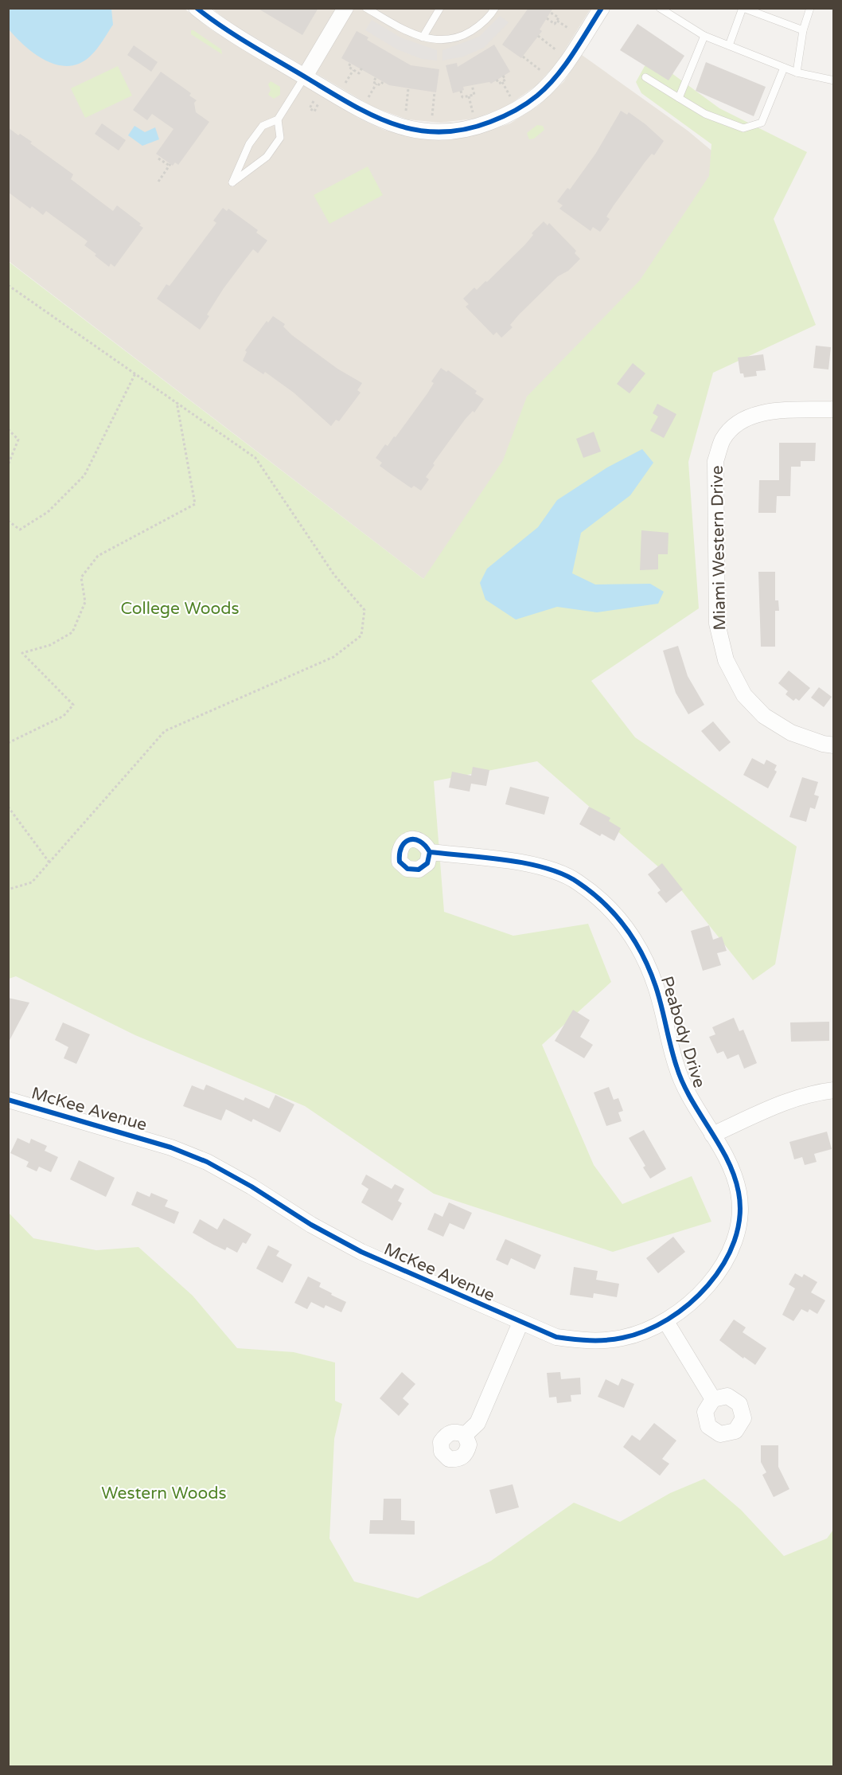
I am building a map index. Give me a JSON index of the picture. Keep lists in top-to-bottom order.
{
  "streets": {
    "street": ["Miami Western Drive", "Peabody Drive", "McKee Avenue"]
  },
  "crossings": [
    ["Peabody Drive", "McKee Avenue"]
  ],
  "parks": ["College Woods", "Western Woods"]
}
